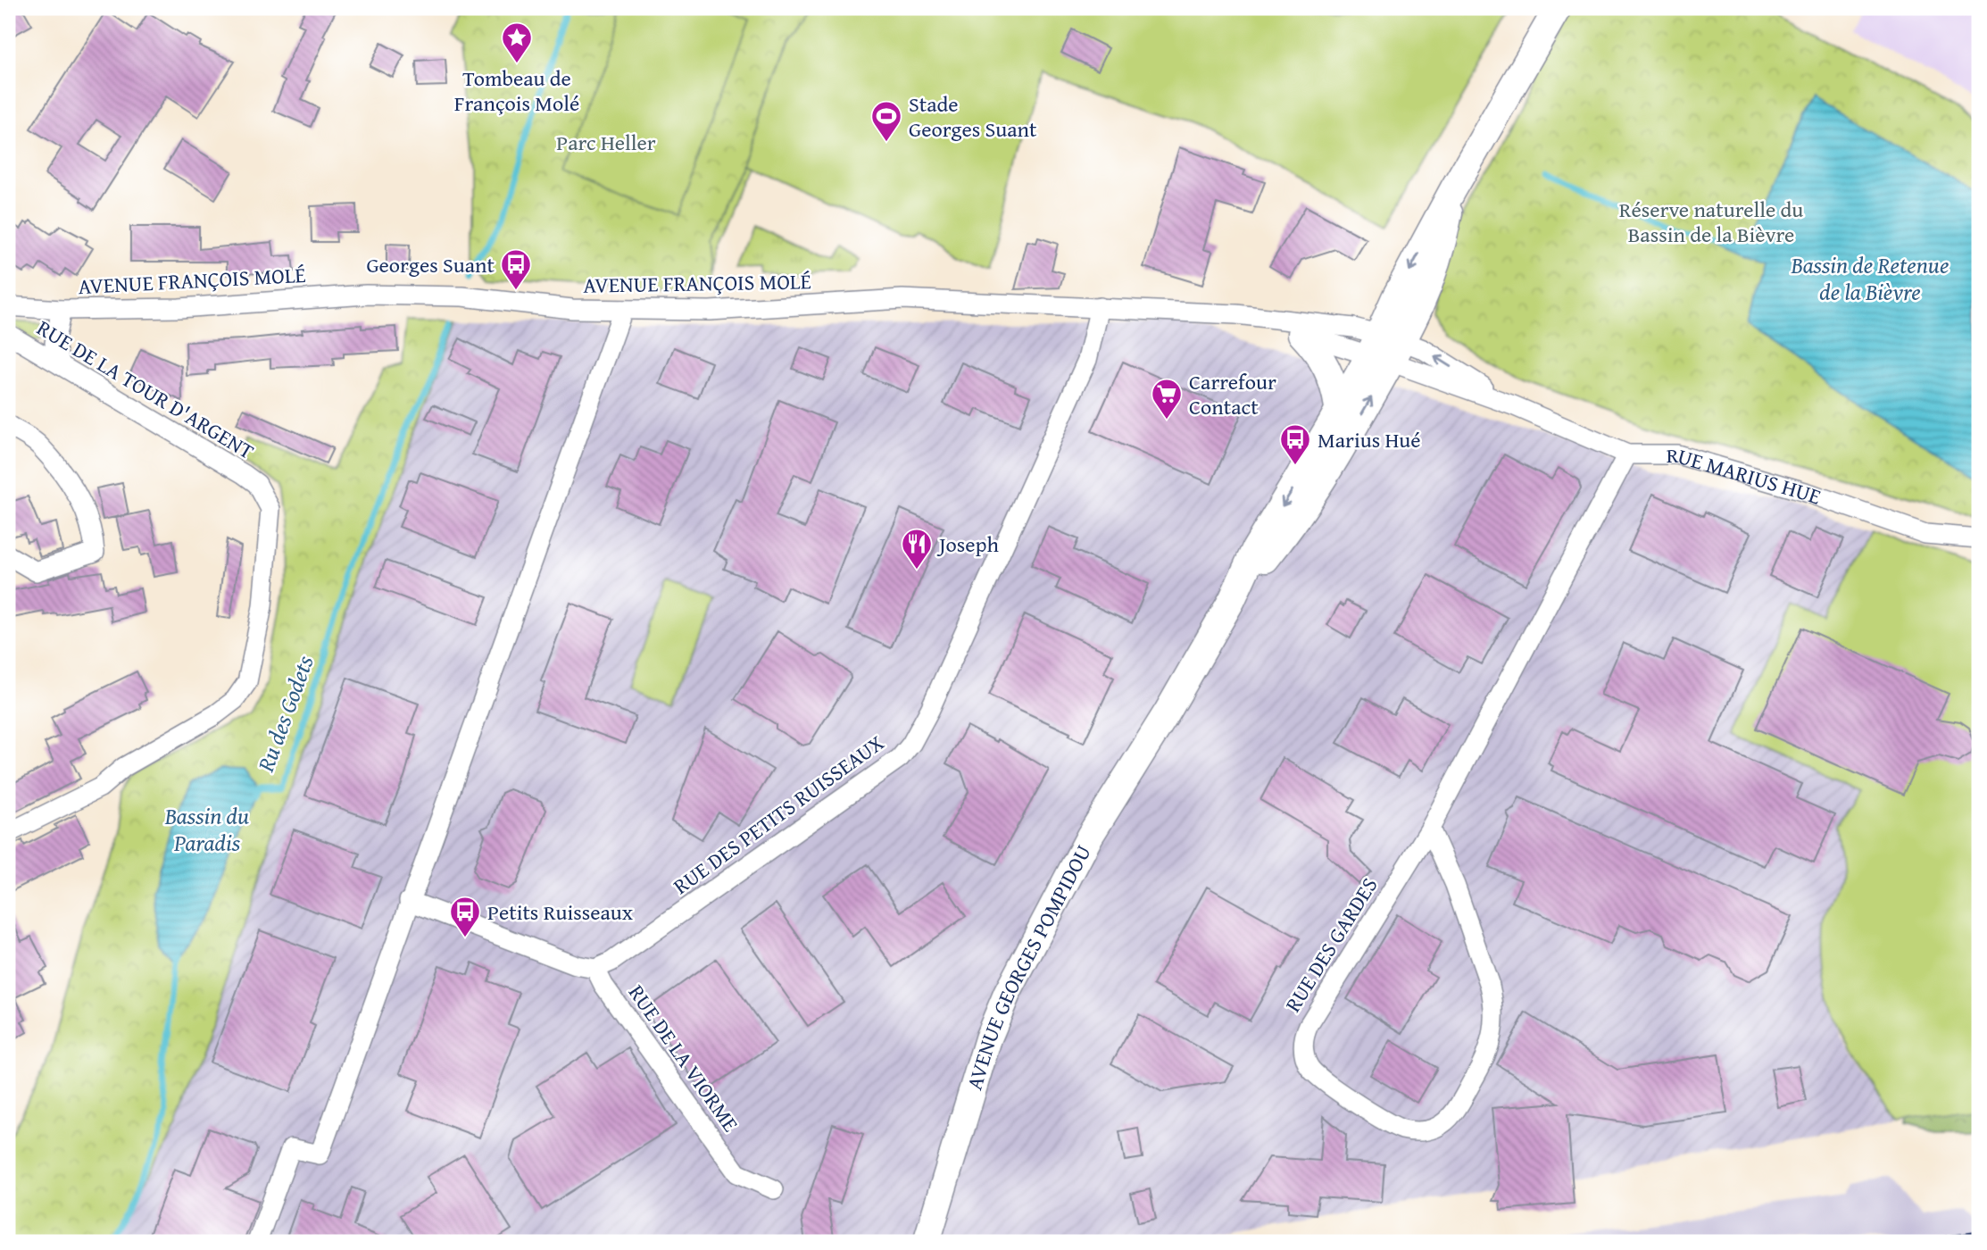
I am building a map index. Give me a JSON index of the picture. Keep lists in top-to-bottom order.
{
  "streets": {
    "main road": ["AVENUE GEORGES POMPIDOU"],
    "street": [
      "AVENUE FRANÇOIS MOLÉ",
      "RUE DE LA TOUR D'ARGENT",
      "RUE MARIUS HUE",
      "RUE DES PETITS RUISSEAUX",
      "RUE DES GARDES",
      "RUE DE LA VIORME"
    ]
  },
  "crossings": [
    ["AVENUE FRANÇOIS MOLÉ", "RUE DE LA TOUR D'ARGENT"],
    ["AVENUE FRANÇOIS MOLÉ", "RUE MARIUS HUE"],
    ["AVENUE FRANÇOIS MOLÉ", "RUE DES PETITS RUISSEAUX"],
    ["AVENUE FRANÇOIS MOLÉ", "AVENUE GEORGES POMPIDOU"],
    ["RUE MARIUS HUE", "RUE DES GARDES"],
    ["RUE MARIUS HUE", "AVENUE GEORGES POMPIDOU"],
    ["RUE DES PETITS RUISSEAUX", "RUE DE LA VIORME"]
  ],
  "water": ["Bassin de Retenue de la Bièvre", "Ru des Godets", "Bassin du Paradis"],
  "parks": ["Parc Heller", "Réserve naturelle du Bassin de la Bièvre"],
  "places": {
    "place": ["Tombeau de François Molé"],
    "sports": ["Stade Georges Suant"],
    "bus stop": ["Georges Suant", "Marius Hué", "Petits Ruisseaux"],
    "supermarket": ["Carrefour Contact"],
    "restaurant": ["Joseph"]
  }
}
